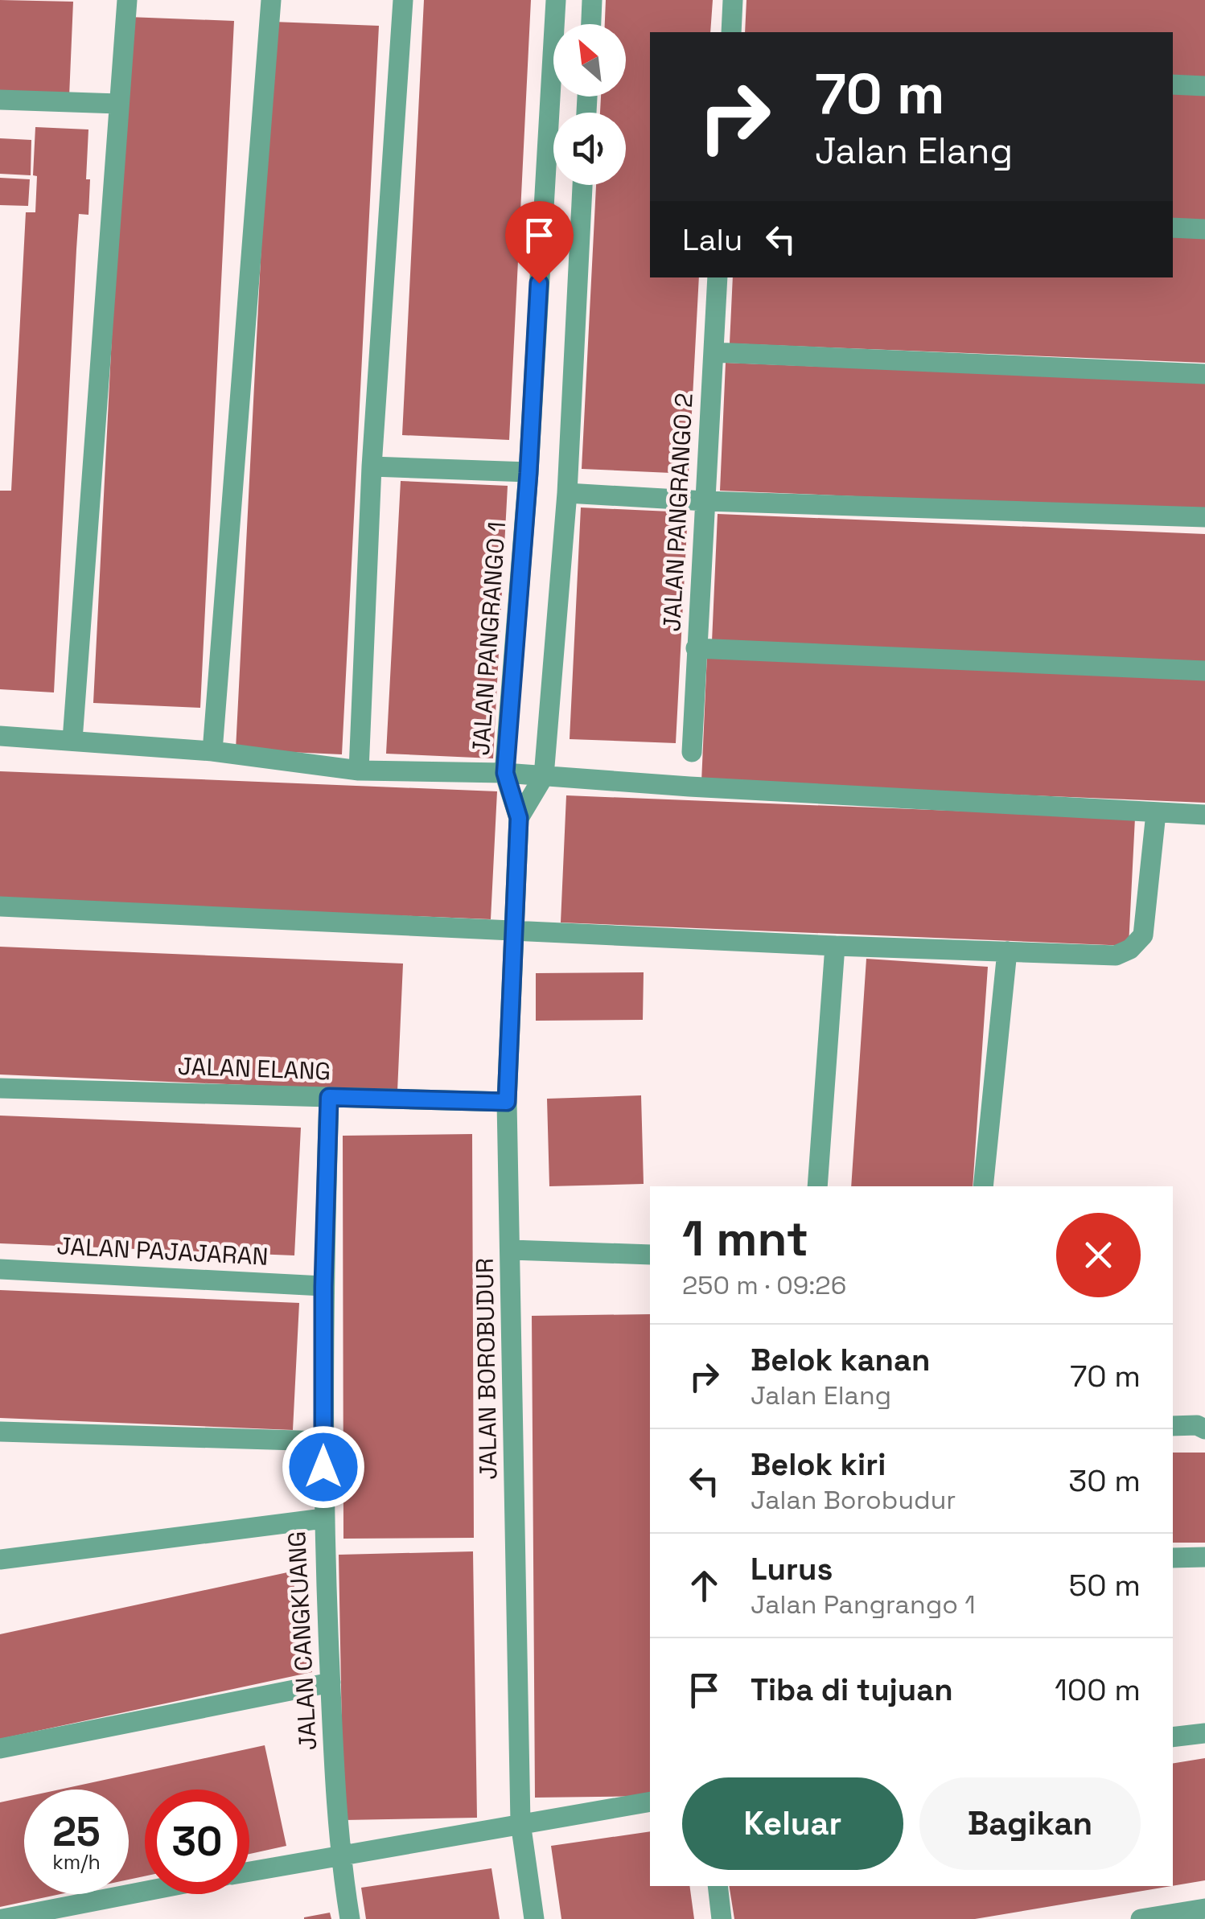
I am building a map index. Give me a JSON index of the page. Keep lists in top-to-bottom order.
{
  "streets": {
    "street": [
      "JALAN PANGRANGO 2",
      "JALAN PANGRANGO 1",
      "JALAN ELANG",
      "JALAN PAJAJARAN",
      "JALAN BOROBUDUR",
      "JALAN CANGKUANG"
    ]
  },
  "crossings": [
    ["JALAN PANGRANGO 1", "JALAN BOROBUDUR"],
    ["JALAN ELANG", "JALAN BOROBUDUR"],
    ["JALAN ELANG", "JALAN CANGKUANG"],
    ["JALAN PAJAJARAN", "JALAN CANGKUANG"]
  ],
  "north": "top left",
  "page": {
    "turn": ["70 m", "Jalan Elang"],
    "then": "Lalu",
    "heading": ["1 mnt", "250 m · 09:26"],
    "list": [
      {
        "name": "Belok kanan",
        "note": "Jalan Elang",
        "value": "70 m"
      },
      {
        "name": "Belok kiri",
        "note": "Jalan Borobudur",
        "value": "30 m"
      },
      {
        "name": "Lurus",
        "note": "Jalan Pangrango 1",
        "value": "50 m"
      },
      {
        "name": "Tiba di tujuan",
        "value": "100 m"
      }
    ],
    "buttons": ["Keluar", "Bagikan"],
    "speed": "25 km/h",
    "limit": "30"
  }
}
